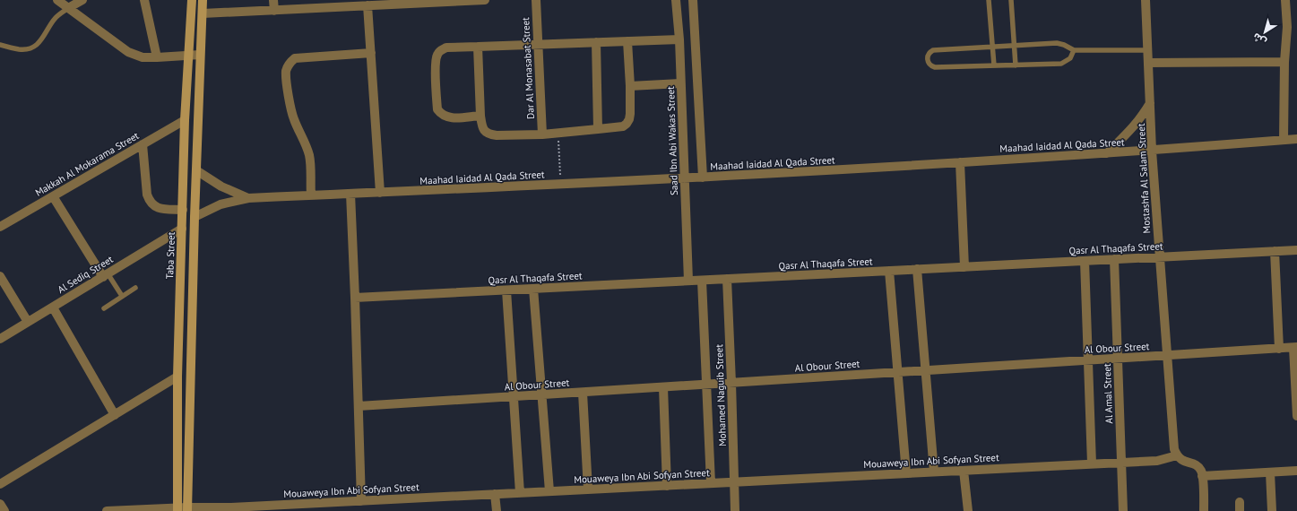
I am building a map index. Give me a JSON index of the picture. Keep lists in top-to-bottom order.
{
  "streets": {
    "street": [
      "Dar Al Monasabat Street",
      "Saad Ibn Abi Wakas Street",
      "Maahad Iaidad Al Qada Street",
      "Makkah Al Mokarama Street",
      "Mostashfa Al Salam Street",
      "Qasr Al Thaqafa Street",
      "Taba Street",
      "Al Sediq Street",
      "Al Obour Street",
      "Al Amal Street",
      "Mohamed Naguib Street",
      "Mouaweya Ibn Abi Sofyan Street"
    ]
  },
  "crossings": [
    ["Saad Ibn Abi Wakas Street", "Maahad Iaidad Al Qada Street"],
    ["Saad Ibn Abi Wakas Street", "Qasr Al Thaqafa Street"],
    ["Maahad Iaidad Al Qada Street", "Mostashfa Al Salam Street"],
    ["Makkah Al Mokarama Street", "Taba Street"],
    ["Mostashfa Al Salam Street", "Qasr Al Thaqafa Street"],
    ["Mostashfa Al Salam Street", "Al Obour Street"],
    ["Mostashfa Al Salam Street", "Mouaweya Ibn Abi Sofyan Street"],
    ["Qasr Al Thaqafa Street", "Al Amal Street"],
    ["Qasr Al Thaqafa Street", "Mohamed Naguib Street"],
    ["Taba Street", "Al Sediq Street"],
    ["Taba Street", "Mouaweya Ibn Abi Sofyan Street"],
    ["Al Obour Street", "Al Amal Street"],
    ["Al Obour Street", "Mohamed Naguib Street"],
    ["Al Amal Street", "Mouaweya Ibn Abi Sofyan Street"],
    ["Mohamed Naguib Street", "Mouaweya Ibn Abi Sofyan Street"]
  ],
  "north": "bottom left"
}
